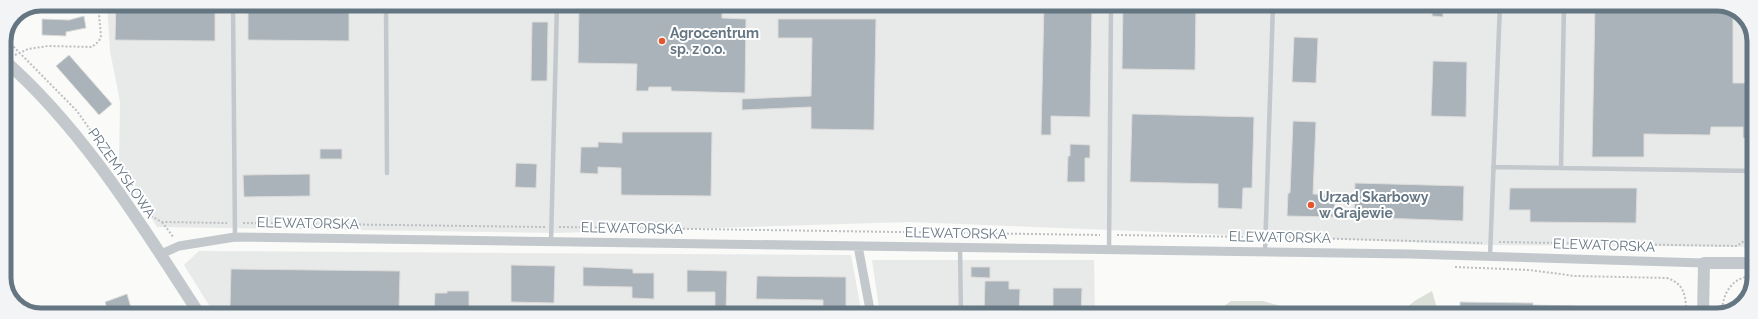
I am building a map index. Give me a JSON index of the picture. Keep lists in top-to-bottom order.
{
  "streets": {
    "street": ["PRZEMYSŁOWA", "ELEWATORSKA"]
  },
  "crossings": [
    ["PRZEMYSŁOWA", "ELEWATORSKA"]
  ],
  "places": ["Agrocentrum sp. z o.o.", "Urząd Skarbowy w Grajewie"]
}
